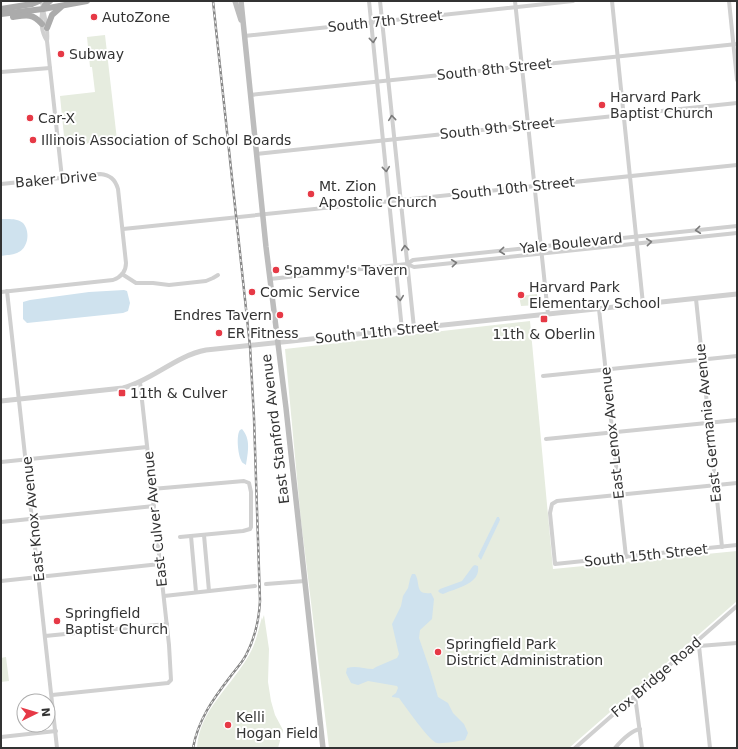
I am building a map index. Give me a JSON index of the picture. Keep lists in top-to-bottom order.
{
  "streets": {
    "main road": ["East Stanford Avenue"],
    "street": [
      "South 7th Street",
      "South 8th Street",
      "South 9th Street",
      "Baker Drive",
      "South 10th Street",
      "Yale Boulevard",
      "South 11th Street",
      "East Germania Avenue",
      "East Lenox Avenue",
      "East Knox Avenue",
      "East Culver Avenue",
      "South 15th Street",
      "Fox Bridge Road"
    ]
  },
  "crossings": [
    ["South 7th Street", "East Stanford Avenue"],
    ["South 8th Street", "East Stanford Avenue"],
    ["South 9th Street", "East Stanford Avenue"],
    ["Baker Drive", "South 10th Street"],
    ["South 10th Street", "East Stanford Avenue"],
    ["Yale Boulevard", "East Stanford Avenue"],
    ["South 11th Street", "East Germania Avenue"],
    ["South 11th Street", "East Stanford Avenue"],
    ["South 11th Street", "East Lenox Avenue"],
    ["South 11th Street", "East Knox Avenue"],
    ["South 11th Street", "East Culver Avenue"],
    ["East Germania Avenue", "South 15th Street"],
    ["East Lenox Avenue", "South 15th Street"]
  ],
  "places": {
    "other": [
      "AutoZone",
      "Subway",
      "Harvard Park Baptist Church",
      "Car-X",
      "Illinois Association of School Boards",
      "Mt. Zion Apostolic Church",
      "Spammy's Tavern",
      "Comic Service",
      "Harvard Park Elementary School",
      "Endres Tavern",
      "ER Fitness",
      "Springfield Baptist Church",
      "Springfield Park District Administration",
      "Kelli Hogan Field"
    ],
    "transit": ["11th & Oberlin", "11th & Culver"]
  },
  "north": "right"
}
